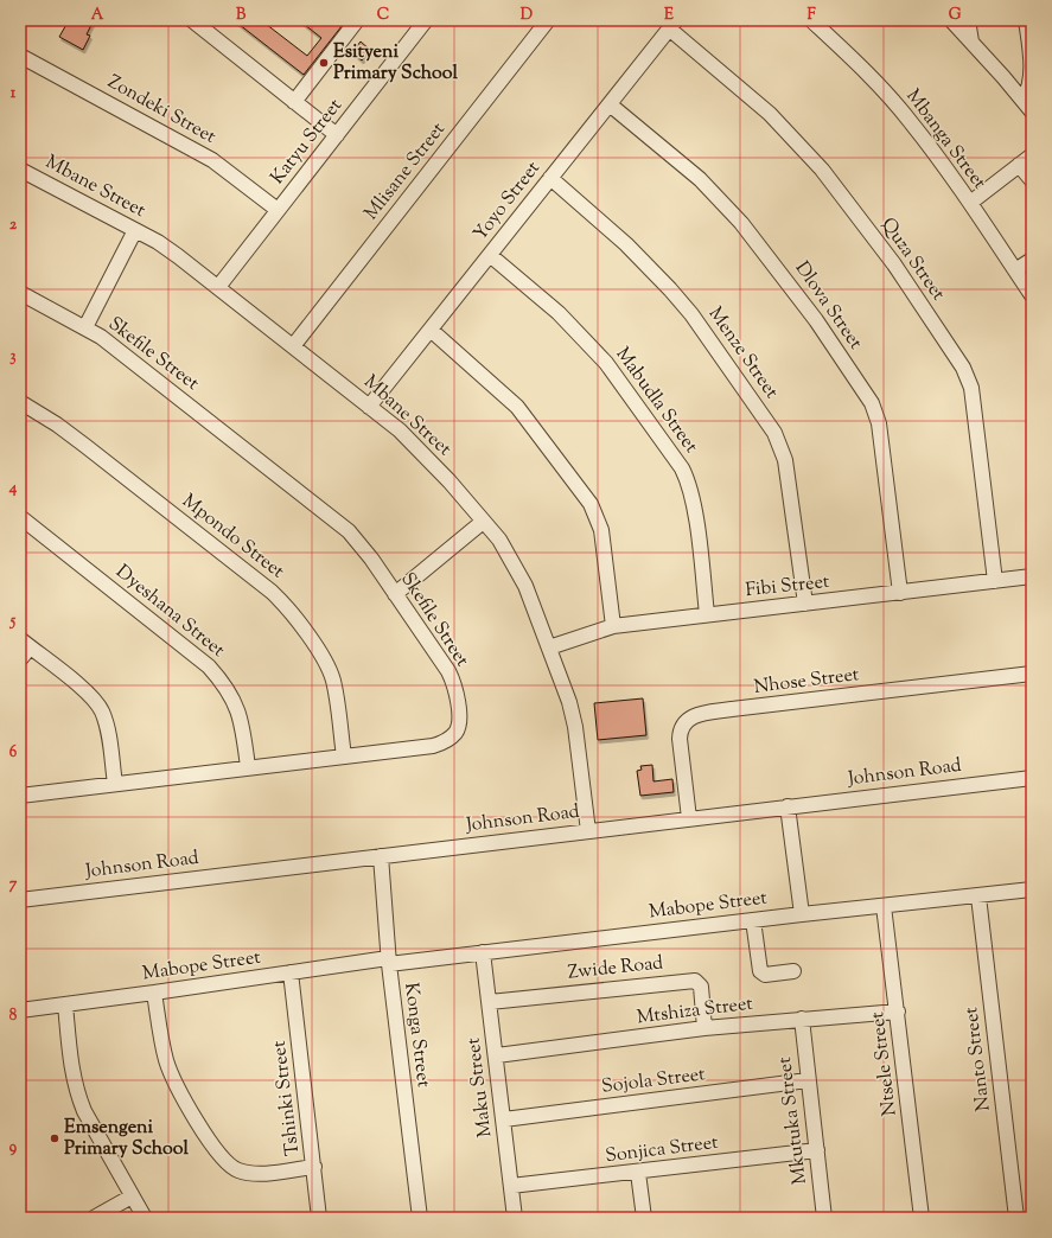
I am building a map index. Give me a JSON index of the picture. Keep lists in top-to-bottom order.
{
  "streets": {
    "street": [
      "Zondeki Street",
      "Mbanga Street",
      "Katyu Street",
      "Mlisane Street",
      "Mbane Street",
      "Yoyo Street",
      "Quza Street",
      "Dlova Street",
      "Menze Street",
      "Skefile Street",
      "Mabudla Street",
      "Mpondo Street",
      "Fibi Street",
      "Dyeshana Street",
      "Nhose Street",
      "Johnson Road",
      "Mabope Street",
      "Zwide Road",
      "Mtshiza Street",
      "Konga Street",
      "Nanto Street",
      "Ntsele Street",
      "Sojola Street",
      "Maku Street",
      "Tshinki Street",
      "Mkutuka Street",
      "Sonjica Street"
    ]
  },
  "crossings": [
    ["Zondeki Street", "Katyu Street"],
    ["Katyu Street", "Mbane Street"],
    ["Mlisane Street", "Mbane Street"],
    ["Mbane Street", "Yoyo Street"],
    ["Mbane Street", "Fibi Street"],
    ["Mbane Street", "Johnson Road"],
    ["Yoyo Street", "Quza Street"],
    ["Yoyo Street", "Dlova Street"],
    ["Yoyo Street", "Menze Street"],
    ["Yoyo Street", "Mabudla Street"],
    ["Quza Street", "Fibi Street"],
    ["Dlova Street", "Fibi Street"],
    ["Menze Street", "Fibi Street"],
    ["Skefile Street", "Mpondo Street"],
    ["Skefile Street", "Dyeshana Street"],
    ["Mabudla Street", "Fibi Street"],
    ["Nhose Street", "Johnson Road"],
    ["Johnson Road", "Konga Street"],
    ["Mabope Street", "Konga Street"],
    ["Mabope Street", "Nanto Street"],
    ["Mabope Street", "Ntsele Street"],
    ["Mabope Street", "Maku Street"],
    ["Mabope Street", "Tshinki Street"],
    ["Zwide Road", "Mtshiza Street"],
    ["Zwide Road", "Maku Street"],
    ["Mtshiza Street", "Ntsele Street"],
    ["Mtshiza Street", "Maku Street"],
    ["Mtshiza Street", "Mkutuka Street"],
    ["Sojola Street", "Maku Street"],
    ["Sojola Street", "Mkutuka Street"],
    ["Maku Street", "Sonjica Street"],
    ["Mkutuka Street", "Sonjica Street"]
  ],
  "places": ["Esityeni Primary School", "Emsengeni Primary School"],
  "grid": {
    "columns": [
      "A",
      "B",
      "C",
      "D",
      "E",
      "F",
      "G"
    ],
    "rows": [
      "1",
      "2",
      "3",
      "4",
      "5",
      "6",
      "7",
      "8",
      "9"
    ]
  }
}
